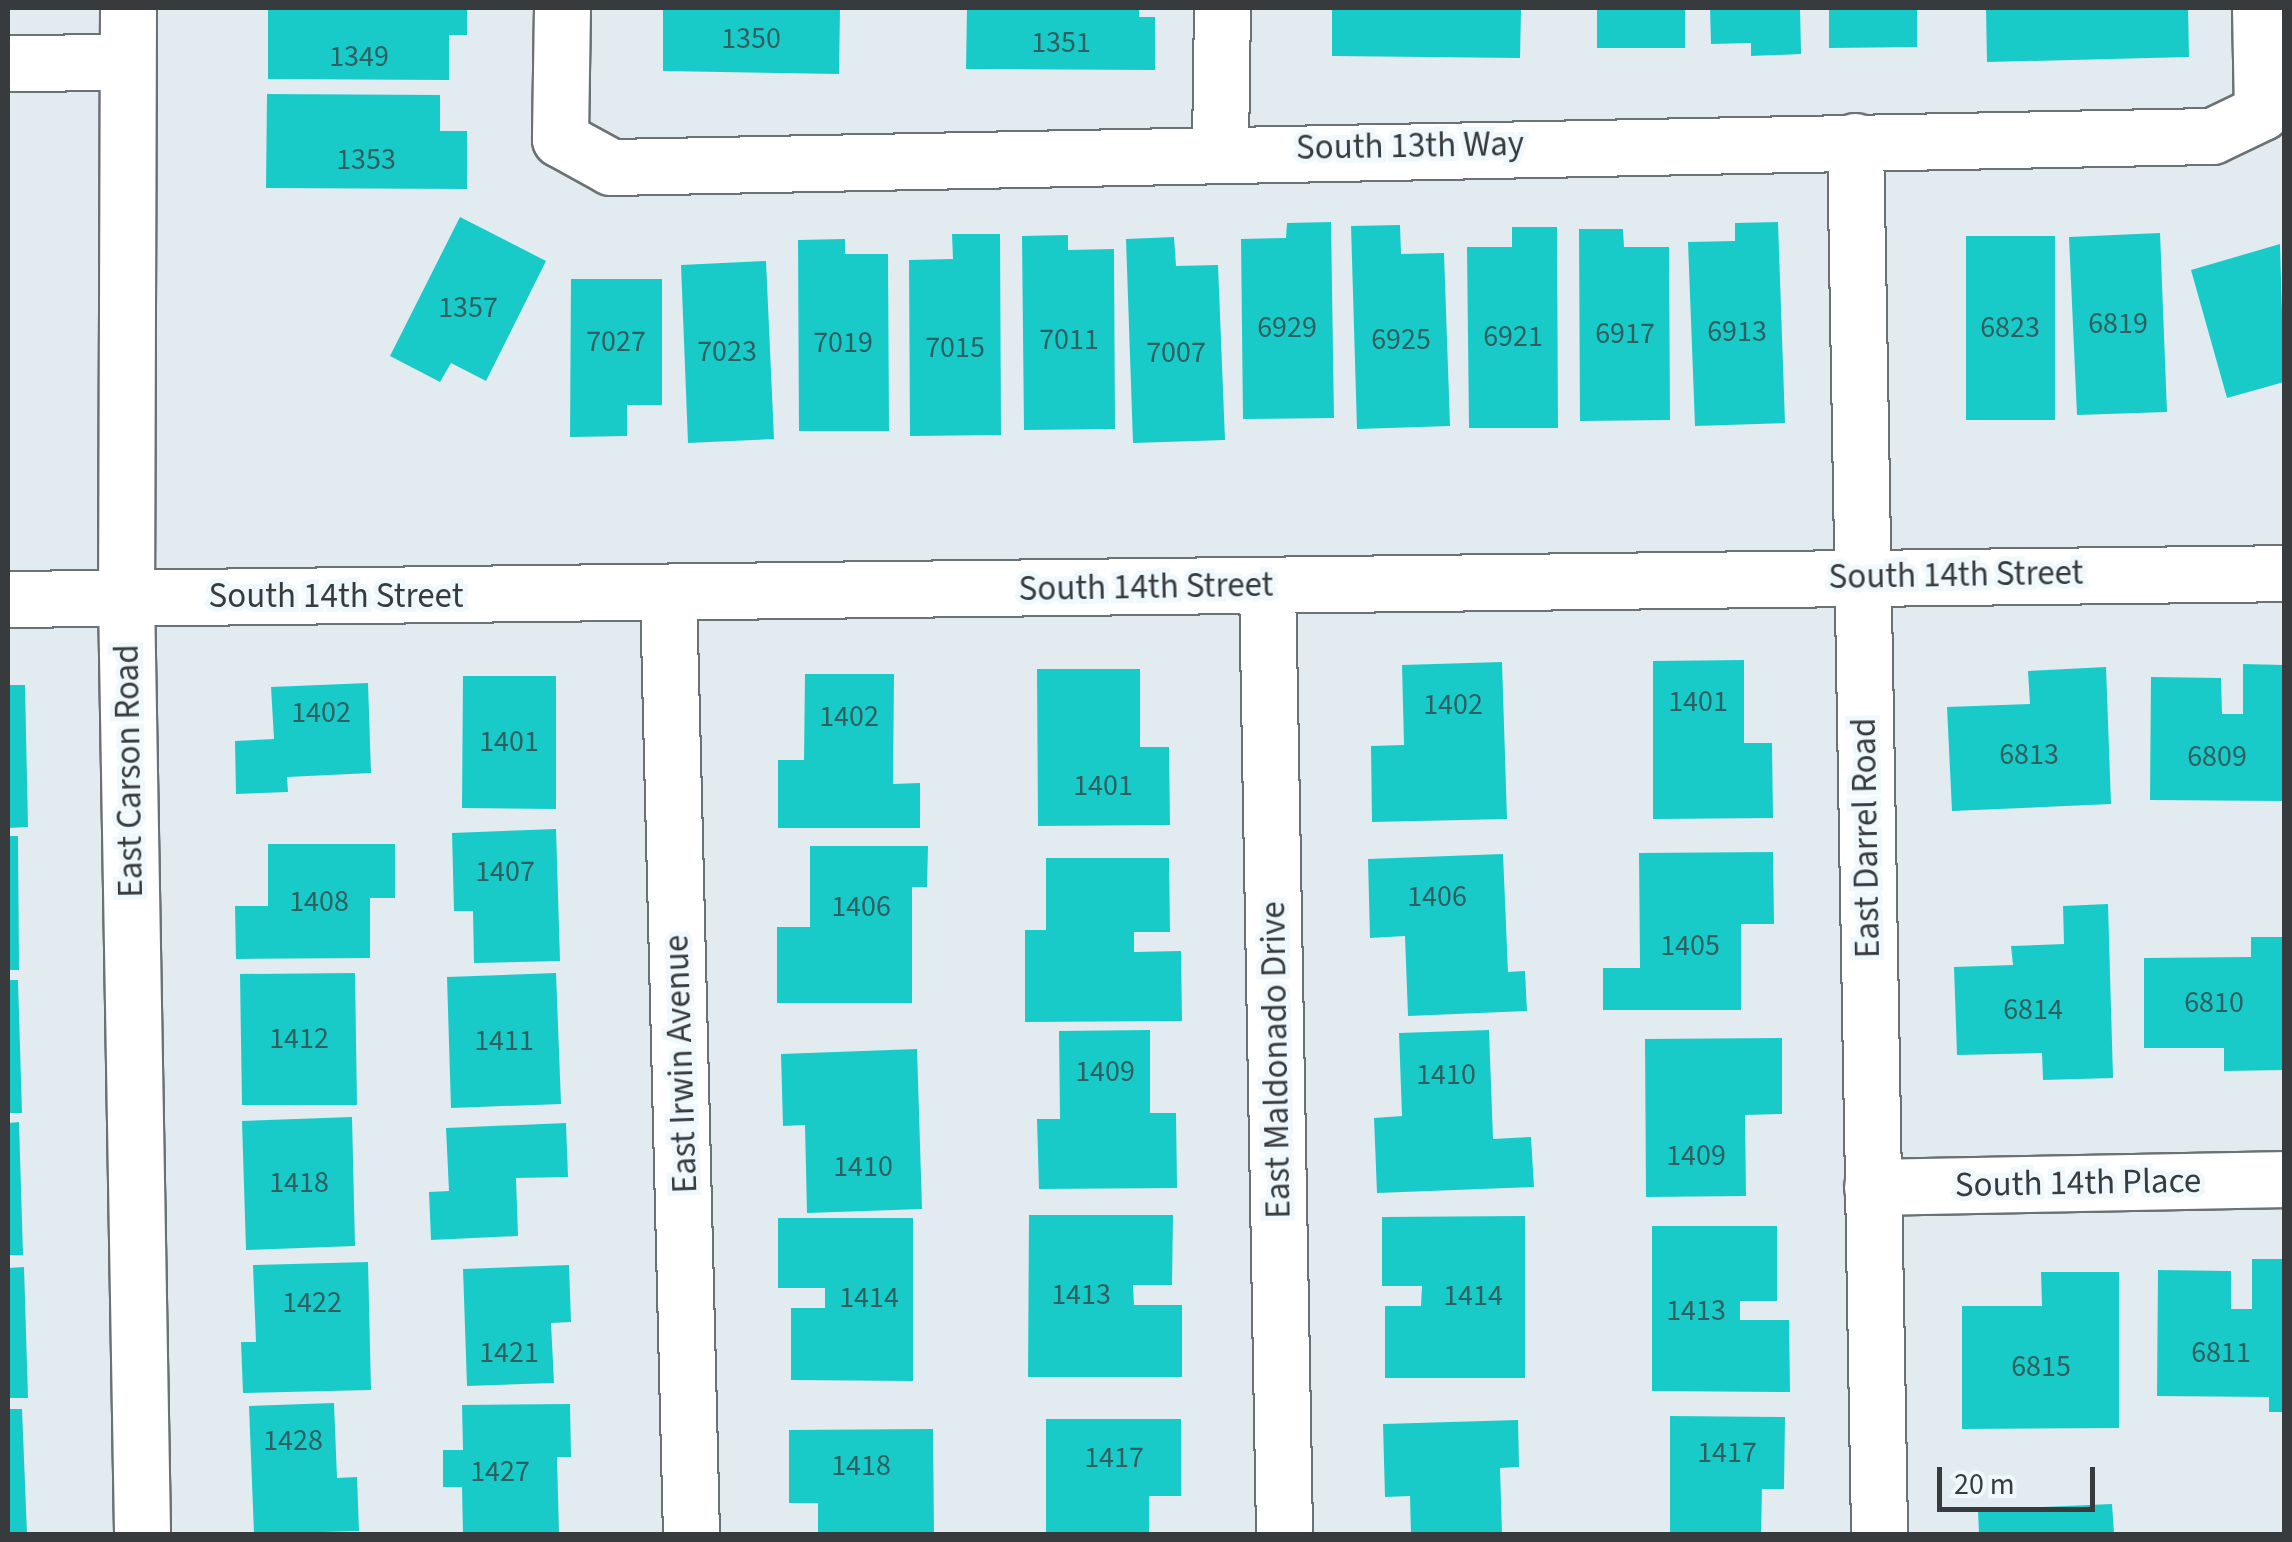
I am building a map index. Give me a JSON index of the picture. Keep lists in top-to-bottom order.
{
  "streets": {
    "street": [
      "South 13th Way",
      "South 14th Street",
      "East Carson Road",
      "East Darrel Road",
      "East Maldonado Drive",
      "East Irwin Avenue",
      "South 14th Place"
    ]
  },
  "crossings": [
    ["South 13th Way", "East Darrel Road"],
    ["South 14th Street", "East Carson Road"],
    ["South 14th Street", "East Darrel Road"],
    ["South 14th Street", "East Maldonado Drive"],
    ["South 14th Street", "East Irwin Avenue"],
    ["East Darrel Road", "South 14th Place"]
  ],
  "house_numbers": [
    "1350",
    "1351",
    "1349",
    "1353",
    "1357",
    "6819",
    "6929",
    "6823",
    "6913",
    "6917",
    "6921",
    "7011",
    "6925",
    "7027",
    "7019",
    "7015",
    "7023",
    "7007",
    "1401",
    "1402",
    "1402",
    "1402",
    "1401",
    "6813",
    "6809",
    "1401",
    "1407",
    "1406",
    "1408",
    "1406",
    "1405",
    "6810",
    "6814",
    "1412",
    "1411",
    "1409",
    "1410",
    "1409",
    "1410",
    "1418",
    "1413",
    "1414",
    "1414",
    "1422",
    "1413",
    "1421",
    "6811",
    "6815",
    "1428",
    "1417",
    "1417",
    "1418",
    "1427"
  ],
  "scale_bar": "20 m"
}
